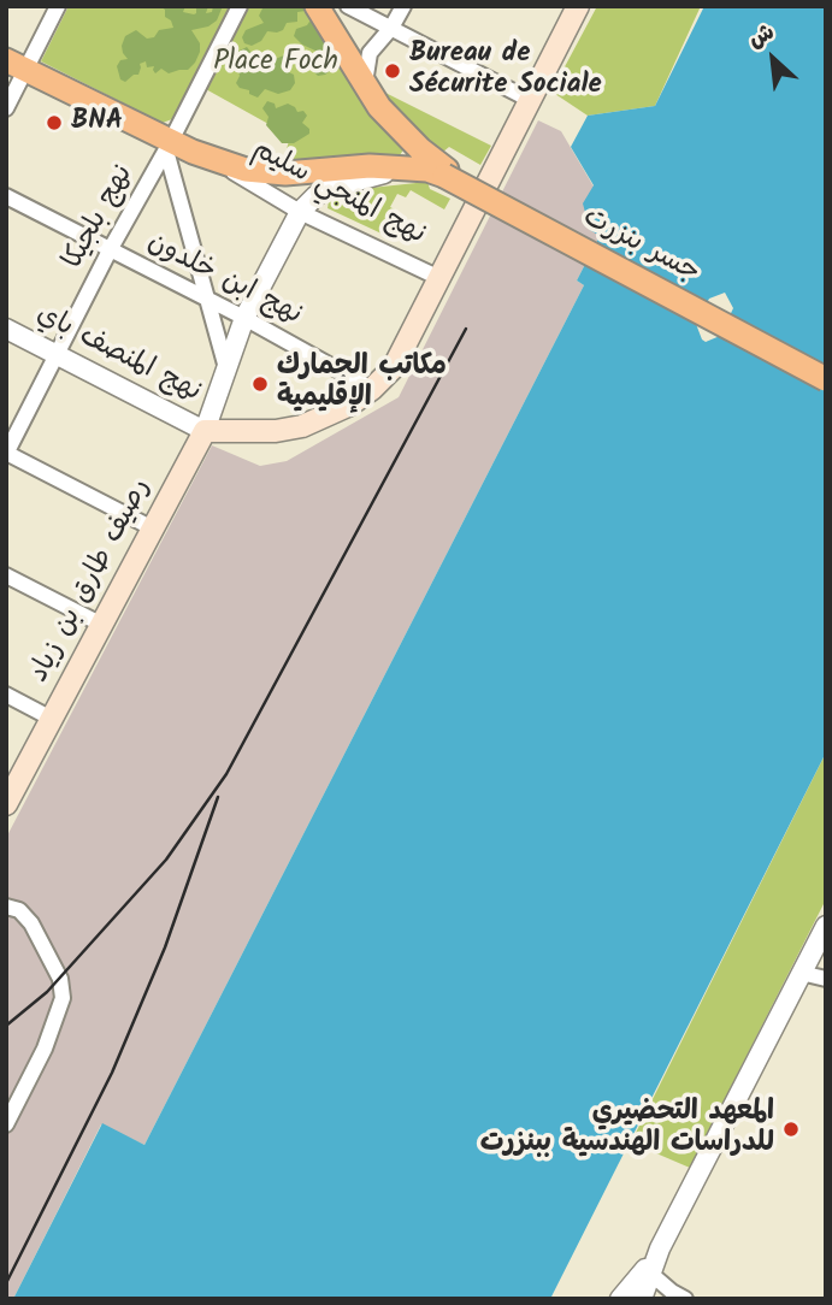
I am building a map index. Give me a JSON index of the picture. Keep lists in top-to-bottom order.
{
  "streets": {
    "main road": ["نهج المنجي سليم", "جسر بنزرت", "رصيف طارق بن زياد"],
    "street": ["نهج بلجيكا", "نهج ابن خلدون", "نهج المنصف باي"]
  },
  "crossings": [
    ["نهج المنجي سليم", "نهج بلجيكا"],
    ["نهج المنجي سليم", "جسر بنزرت"],
    ["نهج المنجي سليم", "رصيف طارق بن زياد"],
    ["نهج بلجيكا", "نهج ابن خلدون"],
    ["نهج بلجيكا", "نهج المنصف باي"],
    ["نهج ابن خلدون", "رصيف طارق بن زياد"],
    ["نهج المنصف باي", "رصيف طارق بن زياد"]
  ],
  "parks": ["Place Foch"],
  "places": [
    "Bureau de Sécurite Sociale",
    "BNA",
    "مكاتب الجمارك الإقليمية",
    "المعهد التحضيري للدراسات الهندسية ببنزرت"
  ],
  "north": "top left"
}
